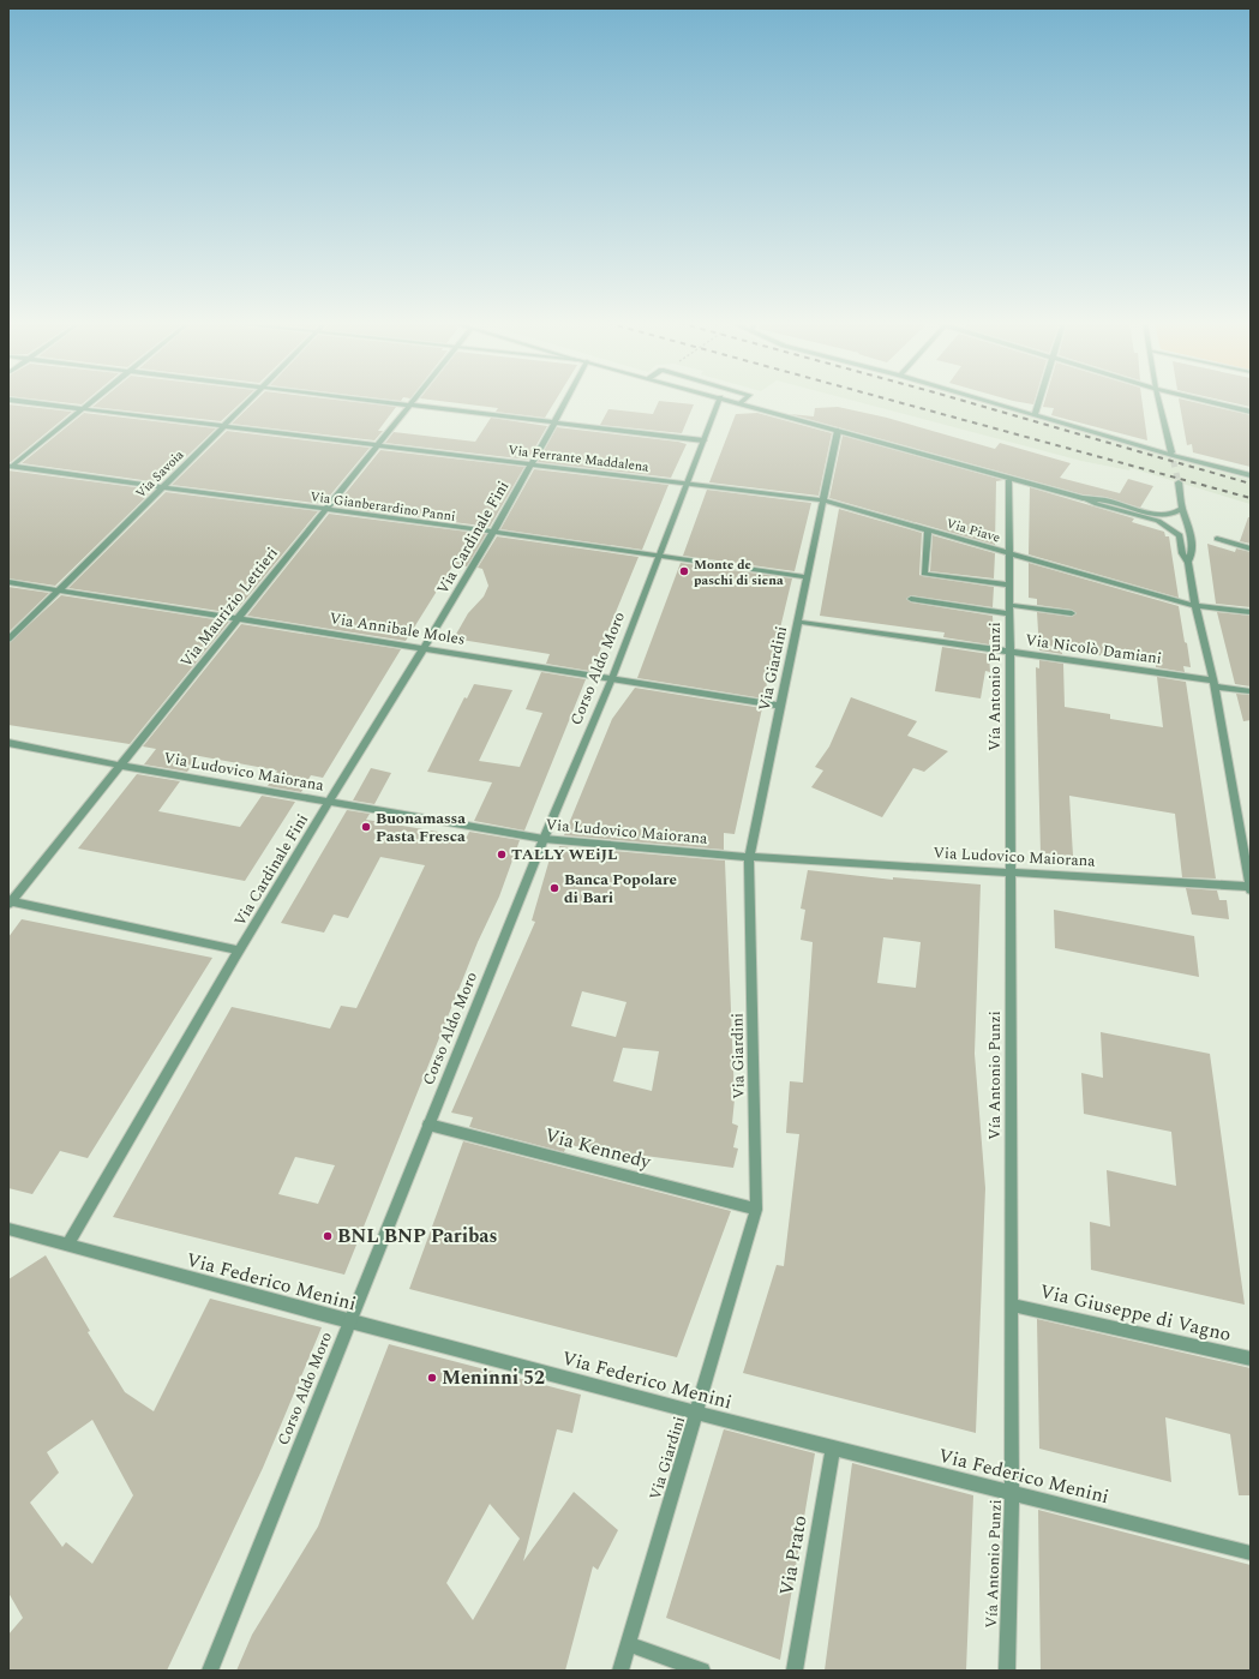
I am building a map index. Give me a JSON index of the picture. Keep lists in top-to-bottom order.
{
  "streets": {
    "street": [
      "Via Ferrante Maddalena",
      "Via Savoia",
      "Via Gianberardino Panni",
      "Via Piave",
      "Via Cardinale Fini",
      "Via Maurizio Lettieri",
      "Via Annibale Moles",
      "Via Nicolò Damiani",
      "Corso Aldo Moro",
      "Via Giardini",
      "Vía Antonio Punzi",
      "Via Ludovico Maiorana",
      "Via Kennedy",
      "Via Federico Menini",
      "Via Giuseppe di Vagno",
      "Via Prato"
    ]
  },
  "crossings": [
    ["Via Ferrante Maddalena", "Via Savoia"],
    ["Via Ferrante Maddalena", "Via Piave"],
    ["Via Ferrante Maddalena", "Via Cardinale Fini"],
    ["Via Ferrante Maddalena", "Via Maurizio Lettieri"],
    ["Via Ferrante Maddalena", "Corso Aldo Moro"],
    ["Via Savoia", "Via Gianberardino Panni"],
    ["Via Savoia", "Via Annibale Moles"],
    ["Via Gianberardino Panni", "Via Cardinale Fini"],
    ["Via Gianberardino Panni", "Via Maurizio Lettieri"],
    ["Via Gianberardino Panni", "Corso Aldo Moro"],
    ["Via Gianberardino Panni", "Via Giardini"],
    ["Via Piave", "Corso Aldo Moro"],
    ["Via Piave", "Via Giardini"],
    ["Via Piave", "Vía Antonio Punzi"],
    ["Via Cardinale Fini", "Via Annibale Moles"],
    ["Via Cardinale Fini", "Via Ludovico Maiorana"],
    ["Via Cardinale Fini", "Via Federico Menini"],
    ["Via Maurizio Lettieri", "Via Annibale Moles"],
    ["Via Maurizio Lettieri", "Via Ludovico Maiorana"],
    ["Via Annibale Moles", "Corso Aldo Moro"],
    ["Via Annibale Moles", "Via Giardini"],
    ["Via Nicolò Damiani", "Via Giardini"],
    ["Via Nicolò Damiani", "Vía Antonio Punzi"],
    ["Corso Aldo Moro", "Via Ludovico Maiorana"],
    ["Corso Aldo Moro", "Via Kennedy"],
    ["Corso Aldo Moro", "Via Federico Menini"],
    ["Via Giardini", "Via Ludovico Maiorana"],
    ["Via Giardini", "Via Kennedy"],
    ["Via Giardini", "Via Federico Menini"],
    ["Vía Antonio Punzi", "Via Ludovico Maiorana"],
    ["Vía Antonio Punzi", "Via Federico Menini"],
    ["Vía Antonio Punzi", "Via Giuseppe di Vagno"],
    ["Via Federico Menini", "Via Prato"]
  ],
  "places": [
    "Monte de paschi di siena",
    "Buonamassa Pasta Fresca",
    "TALLY WEiJL",
    "Banca Popolare di Bari",
    "BNL BNP Paribas",
    "Meninni 52"
  ]
}
